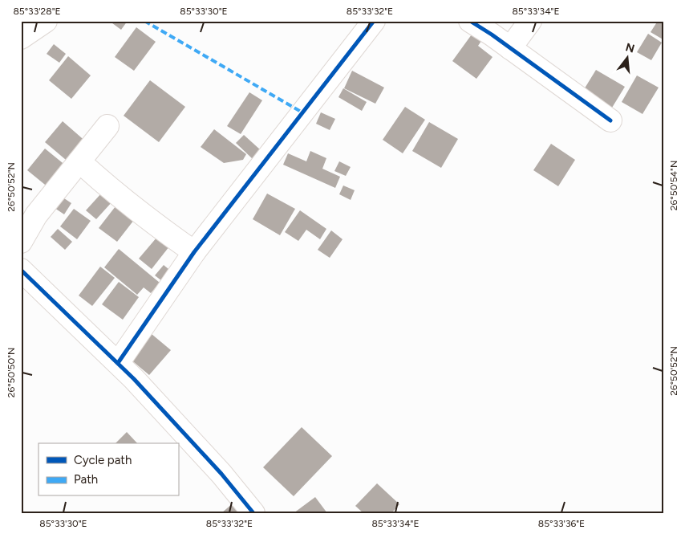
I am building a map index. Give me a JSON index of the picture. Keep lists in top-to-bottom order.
{
  "legend": ["Cycle path", "Path"],
  "north": "top",
  "coordinates": [
    "85°33'28\"E",
    "85°33'30\"E",
    "85°33'32\"E",
    "85°33'34\"E",
    "26°50'54\"N",
    "26°50'52\"N",
    "26°50'50\"N",
    "85°33'36\"E"
  ]
}
